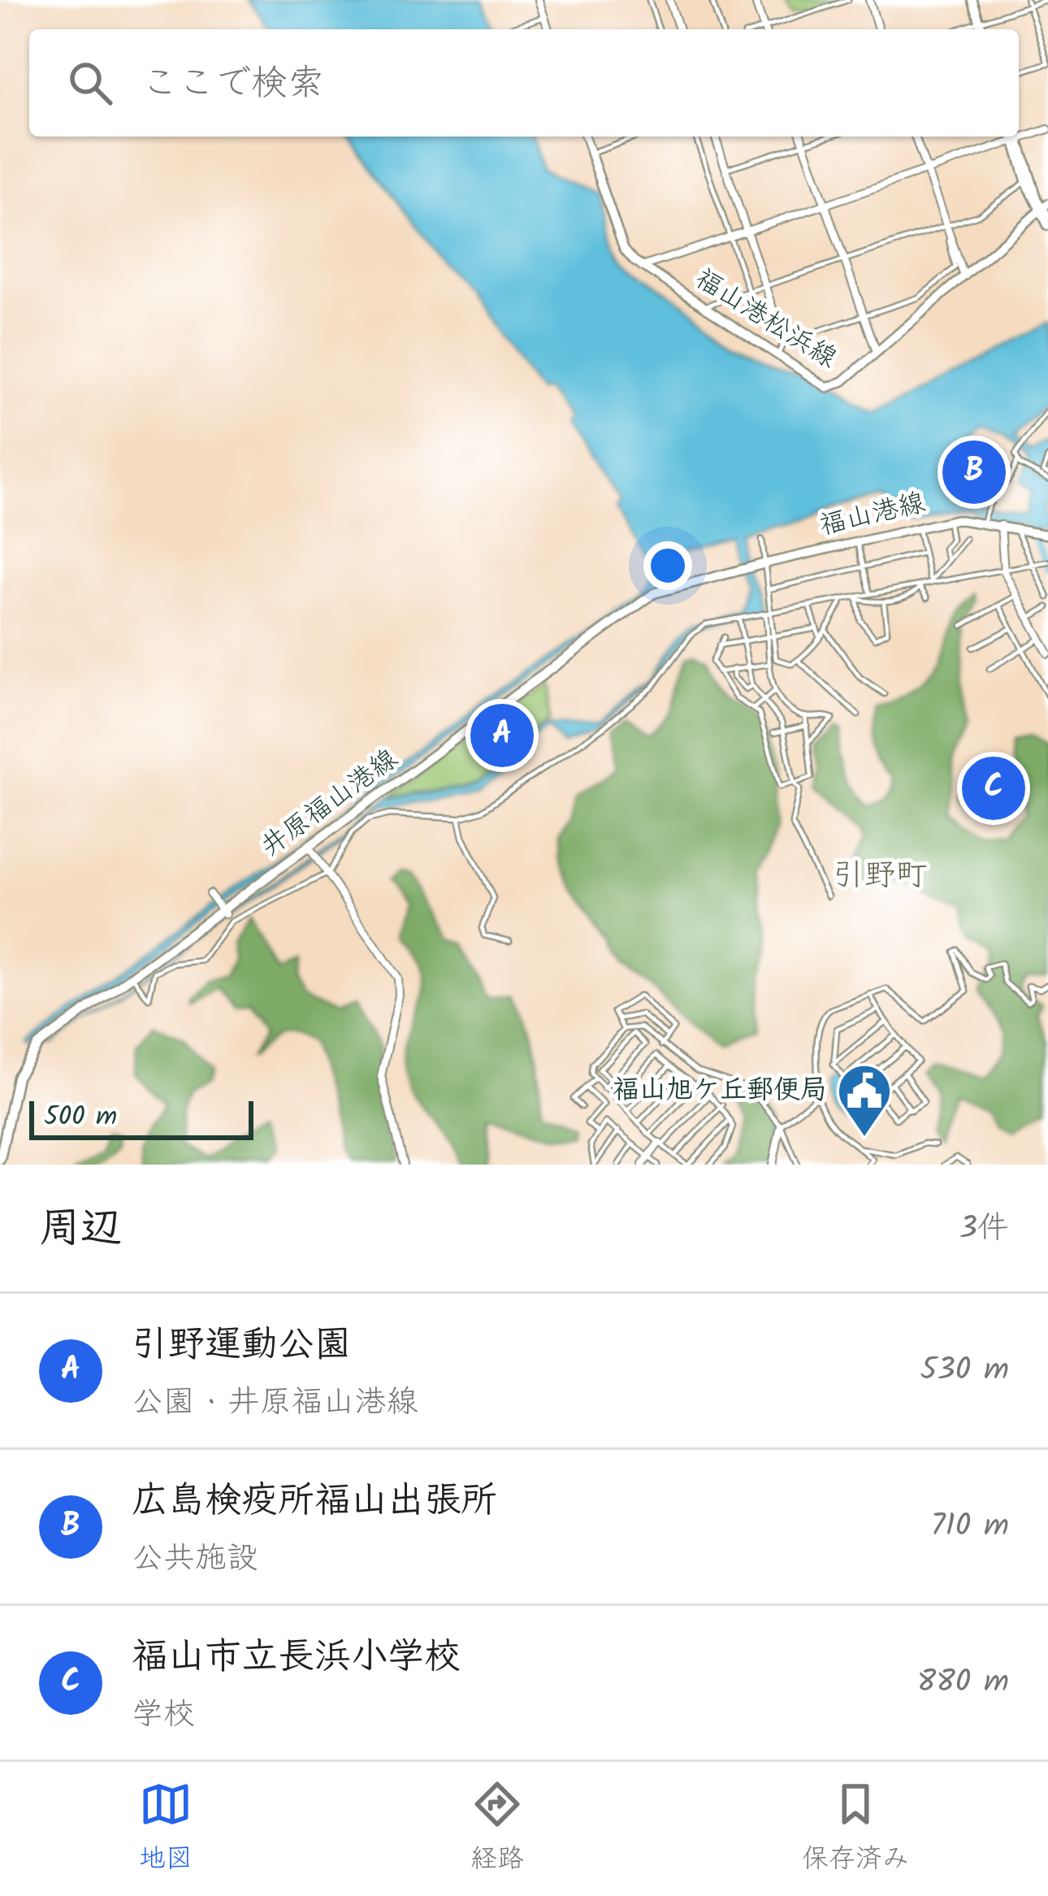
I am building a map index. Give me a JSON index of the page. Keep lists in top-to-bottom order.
{
  "streets": {
    "main road": ["福山港松浜線", "福山港線", "井原福山港線"]
  },
  "crossings": [
    ["福山港線", "井原福山港線"]
  ],
  "districts": ["引野町"],
  "places": {
    "public building": ["福山旭ケ丘郵便局"]
  },
  "scale_bar": "500 m",
  "page": {
    "search": "ここで検索",
    "pins": ["B", "A", "C"],
    "scale": "500 m",
    "heading": ["周辺", "3件"],
    "list": [
      {
        "mark": "A",
        "name": "引野運動公園",
        "note": "公園 · 井原福山港線",
        "value": "530 m"
      },
      {
        "mark": "B",
        "name": "広島検疫所福山出張所",
        "note": "公共施設",
        "value": "710 m"
      },
      {
        "mark": "C",
        "name": "福山市立長浜小学校",
        "note": "学校",
        "value": "880 m"
      }
    ],
    "nav": ["地図", "経路", "保存済み"]
  }
}
